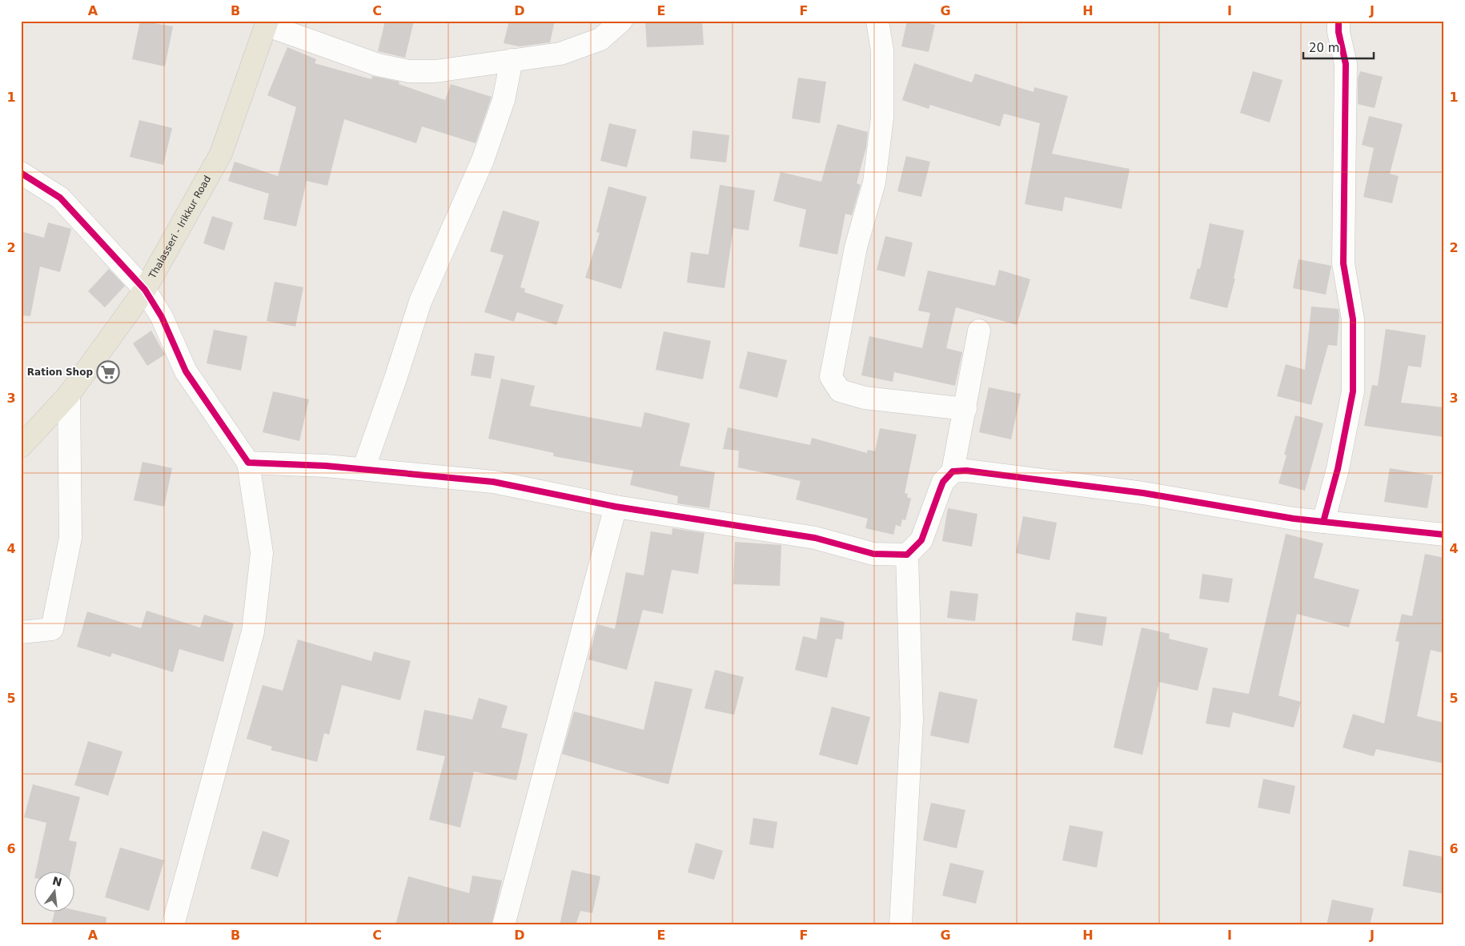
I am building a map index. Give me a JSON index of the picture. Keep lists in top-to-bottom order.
{
  "streets": {
    "main road": ["Thalasseri - Irikkur Road"]
  },
  "places": {
    "supermarket": ["Ration Shop"]
  },
  "scale_bar": "20 m",
  "north": "top",
  "grid": {
    "columns": [
      "A",
      "B",
      "C",
      "D",
      "E",
      "F",
      "G",
      "H",
      "I",
      "J"
    ],
    "rows": [
      "1",
      "2",
      "3",
      "4",
      "5",
      "6"
    ]
  }
}
